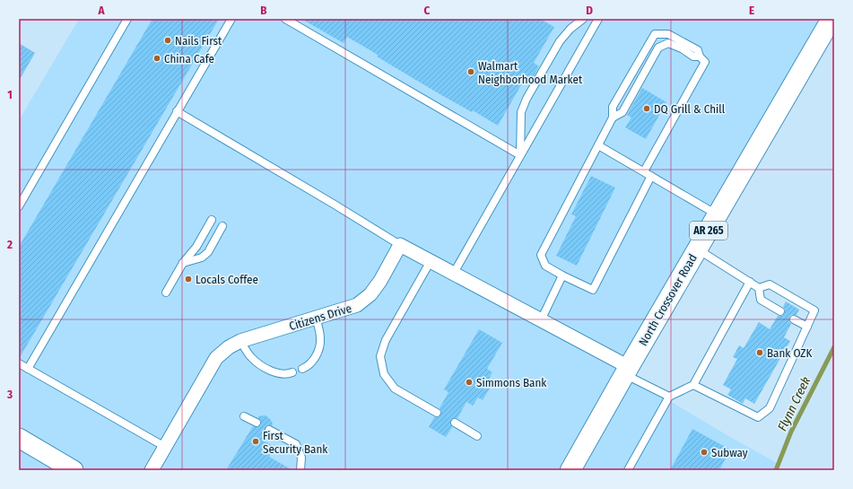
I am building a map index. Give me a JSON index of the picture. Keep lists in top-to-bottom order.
{
  "streets": {
    "main road": ["AR 265", "North Crossover Road"],
    "street": ["Citizens Drive"]
  },
  "water": ["Flynn Creek"],
  "places": [
    "Nails First",
    "China Cafe",
    "Walmart Neighborhood Market",
    "DQ Grill & Chill",
    "Locals Coffee",
    "Bank OZK",
    "Simmons Bank",
    "First Security Bank",
    "Subway"
  ],
  "grid": {
    "columns": [
      "A",
      "B",
      "C",
      "D",
      "E"
    ],
    "rows": ["1", "2", "3"]
  }
}
